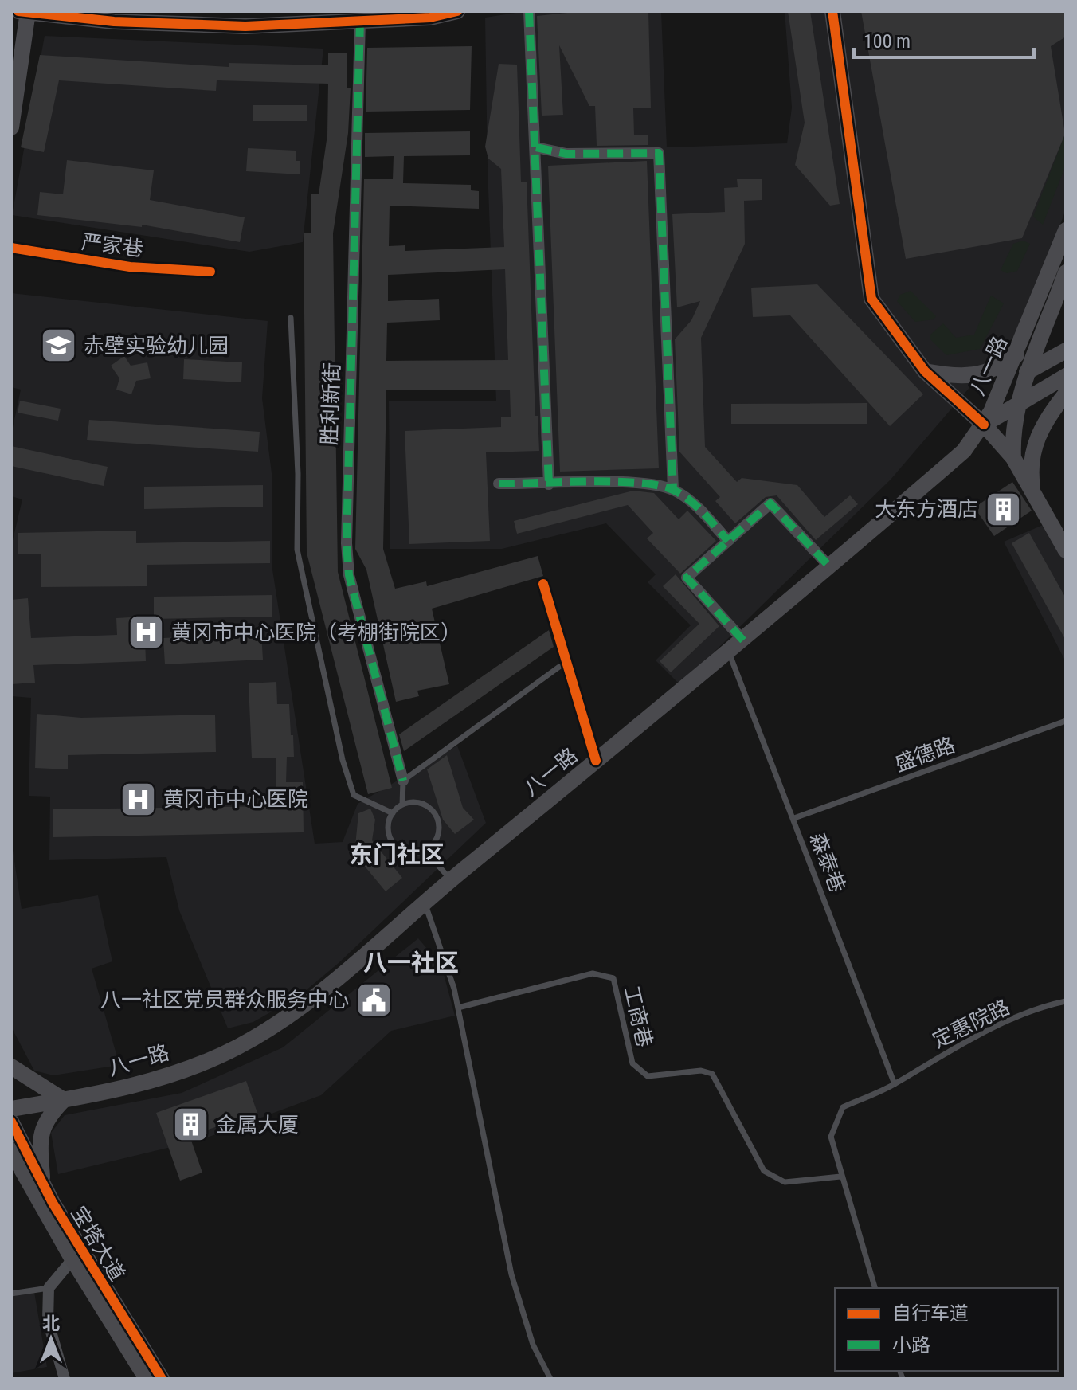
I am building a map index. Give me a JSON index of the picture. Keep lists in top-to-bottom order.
{
  "streets": {
    "main road": ["八一路", "宝塔大道"],
    "street": ["严家巷", "胜利新街"],
    "lane": [
      "盛德路",
      "森泰巷",
      "工商巷",
      "定惠院路"
    ]
  },
  "crossings": [
    ["八一路", "森泰巷"],
    ["盛德路", "森泰巷"],
    ["森泰巷", "定惠院路"],
    ["工商巷", "定惠院路"]
  ],
  "districts": ["东门社区", "八一社区"],
  "places": {
    "school or university": ["赤壁实验幼儿园"],
    "building": ["大东方酒店", "金属大厦"],
    "hospital": ["黄冈市中心医院（考棚街院区）", "黄冈市中心医院"],
    "public building": ["八一社区党员群众服务中心"]
  },
  "legend": ["自行车道", "小路"],
  "scale_bar": "100 m",
  "north": "top"
}
